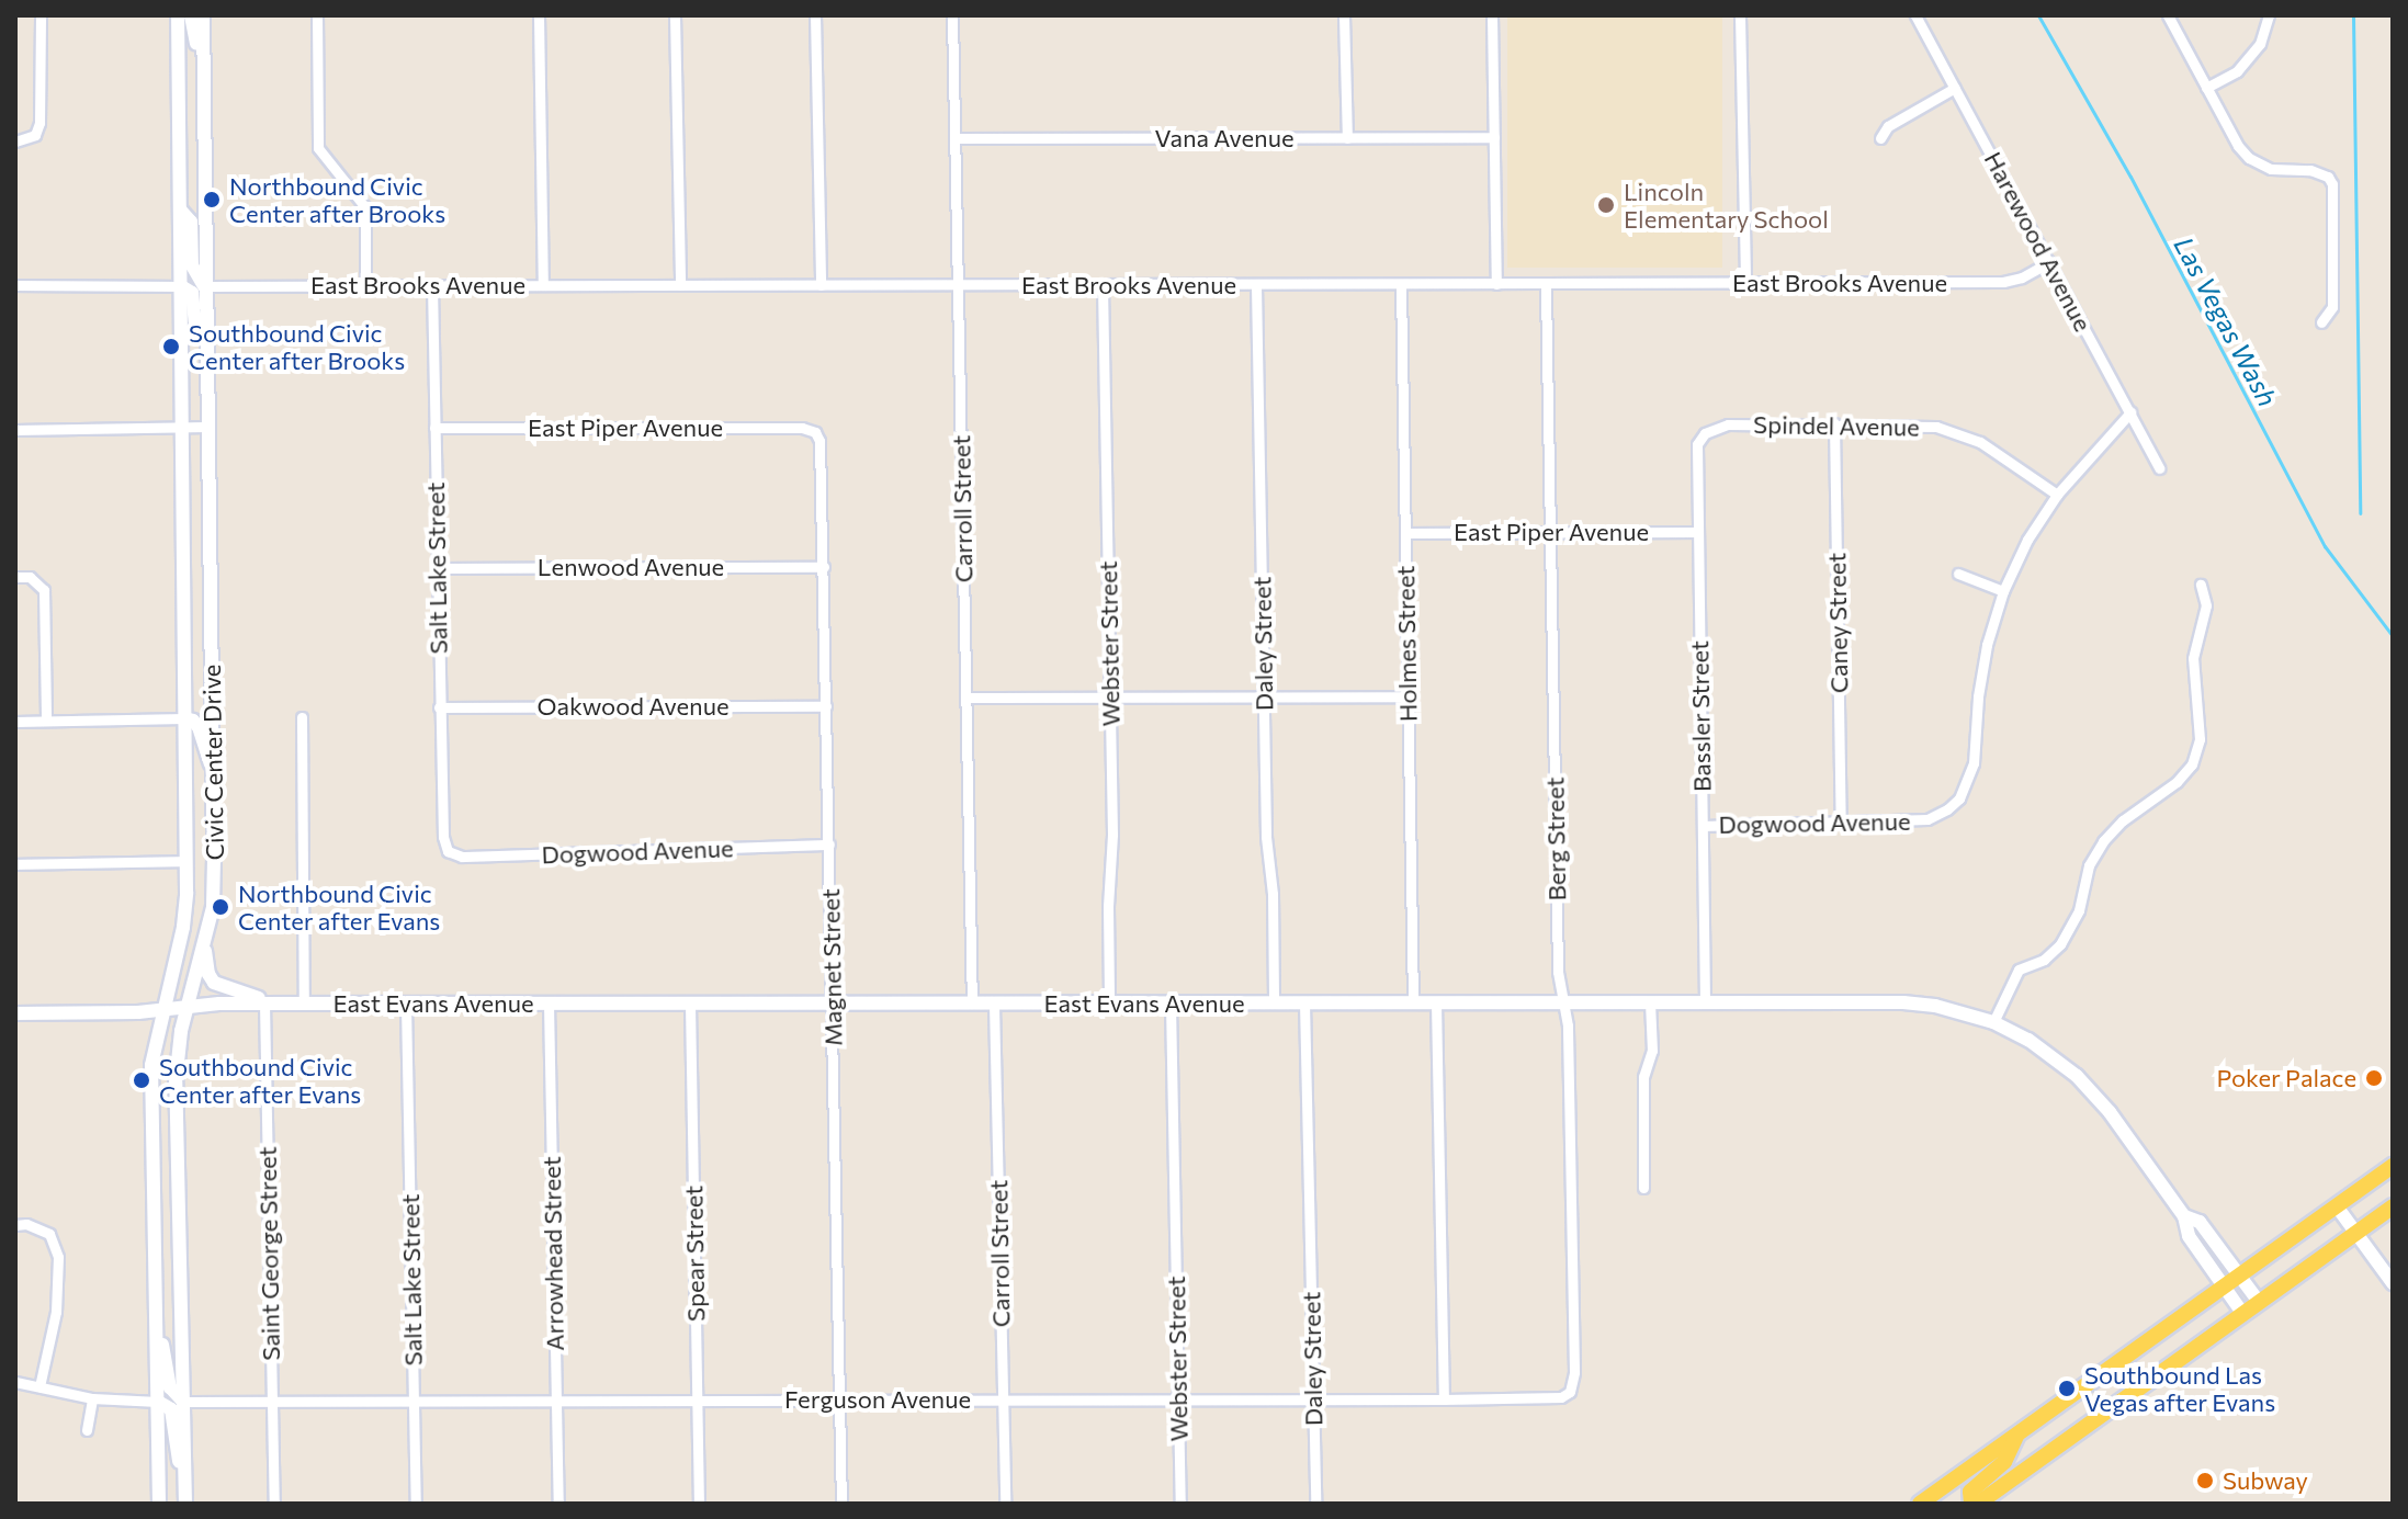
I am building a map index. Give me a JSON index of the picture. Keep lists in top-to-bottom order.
{
  "streets": {
    "main road": ["Civic Center Drive", "East Evans Avenue"],
    "street": [
      "Vana Avenue",
      "Harewood Avenue",
      "East Brooks Avenue",
      "Spindel Avenue",
      "East Piper Avenue",
      "Carroll Street",
      "Lenwood Avenue",
      "Salt Lake Street",
      "Caney Street",
      "Webster Street",
      "Daley Street",
      "Holmes Street",
      "Oakwood Avenue",
      "Bassler Street",
      "Dogwood Avenue",
      "Berg Street",
      "Magnet Street",
      "Saint George Street",
      "Arrowhead Street",
      "Spear Street",
      "Ferguson Avenue"
    ]
  },
  "crossings": [
    ["Vana Avenue", "Carroll Street"],
    ["Harewood Avenue", "East Brooks Avenue"],
    ["Harewood Avenue", "Dogwood Avenue"],
    ["East Brooks Avenue", "Carroll Street"],
    ["East Brooks Avenue", "Salt Lake Street"],
    ["East Brooks Avenue", "Webster Street"],
    ["East Brooks Avenue", "Daley Street"],
    ["East Brooks Avenue", "Holmes Street"],
    ["East Brooks Avenue", "Civic Center Drive"],
    ["East Brooks Avenue", "Berg Street"],
    ["Spindel Avenue", "Caney Street"],
    ["Spindel Avenue", "Bassler Street"],
    ["Spindel Avenue", "Dogwood Avenue"],
    ["East Piper Avenue", "Salt Lake Street"],
    ["East Piper Avenue", "Holmes Street"],
    ["East Piper Avenue", "Bassler Street"],
    ["East Piper Avenue", "Berg Street"],
    ["East Piper Avenue", "Magnet Street"],
    ["Carroll Street", "East Evans Avenue"],
    ["Carroll Street", "Ferguson Avenue"],
    ["Lenwood Avenue", "Salt Lake Street"],
    ["Lenwood Avenue", "Magnet Street"],
    ["Salt Lake Street", "Oakwood Avenue"],
    ["Salt Lake Street", "Dogwood Avenue"],
    ["Salt Lake Street", "East Evans Avenue"],
    ["Salt Lake Street", "Ferguson Avenue"],
    ["Caney Street", "Dogwood Avenue"],
    ["Webster Street", "East Evans Avenue"],
    ["Webster Street", "Ferguson Avenue"],
    ["Daley Street", "East Evans Avenue"],
    ["Daley Street", "Ferguson Avenue"],
    ["Holmes Street", "East Evans Avenue"],
    ["Oakwood Avenue", "Magnet Street"],
    ["Bassler Street", "Dogwood Avenue"],
    ["Bassler Street", "East Evans Avenue"],
    ["Civic Center Drive", "East Evans Avenue"],
    ["Civic Center Drive", "Ferguson Avenue"],
    ["Dogwood Avenue", "Magnet Street"],
    ["Berg Street", "East Evans Avenue"],
    ["Berg Street", "Ferguson Avenue"],
    ["Magnet Street", "East Evans Avenue"],
    ["Magnet Street", "Ferguson Avenue"],
    ["East Evans Avenue", "Saint George Street"],
    ["East Evans Avenue", "Arrowhead Street"],
    ["East Evans Avenue", "Spear Street"],
    ["Saint George Street", "Ferguson Avenue"],
    ["Arrowhead Street", "Ferguson Avenue"],
    ["Spear Street", "Ferguson Avenue"]
  ],
  "water": ["Las Vegas Wash"],
  "places": [
    "Northbound Civic Center after Brooks",
    "Lincoln Elementary School",
    "Southbound Civic Center after Brooks",
    "Northbound Civic Center after Evans",
    "Poker Palace",
    "Southbound Civic Center after Evans",
    "Southbound Las Vegas after Evans",
    "Subway"
  ]
}
